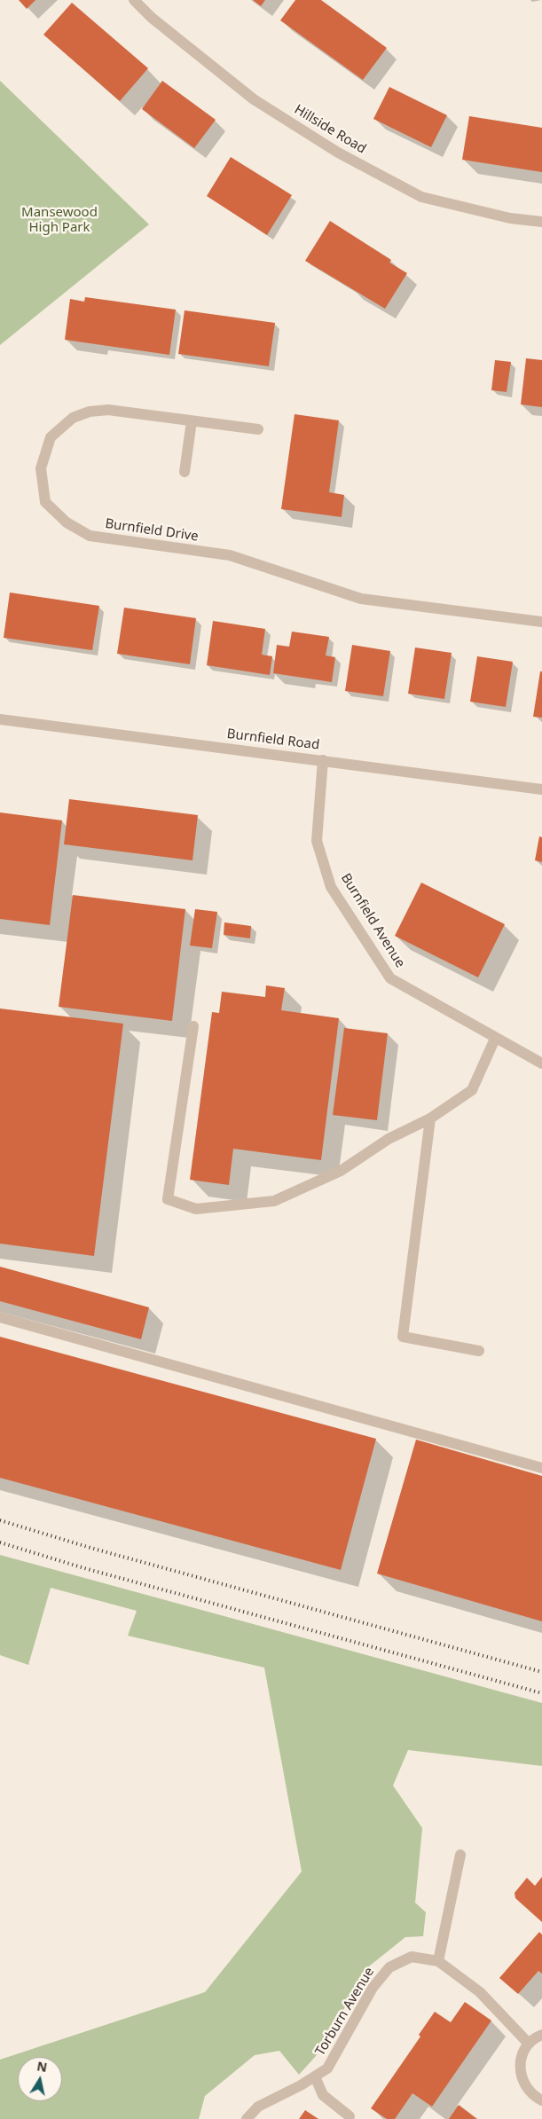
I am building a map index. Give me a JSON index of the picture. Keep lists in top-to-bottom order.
{
  "streets": {
    "street": [
      "Hillside Road",
      "Burnfield Drive",
      "Burnfield Road",
      "Burnfield Avenue",
      "Torburn Avenue"
    ]
  },
  "crossings": [
    ["Burnfield Road", "Burnfield Avenue"]
  ],
  "parks": ["Mansewood High Park"],
  "north": "top"
}
